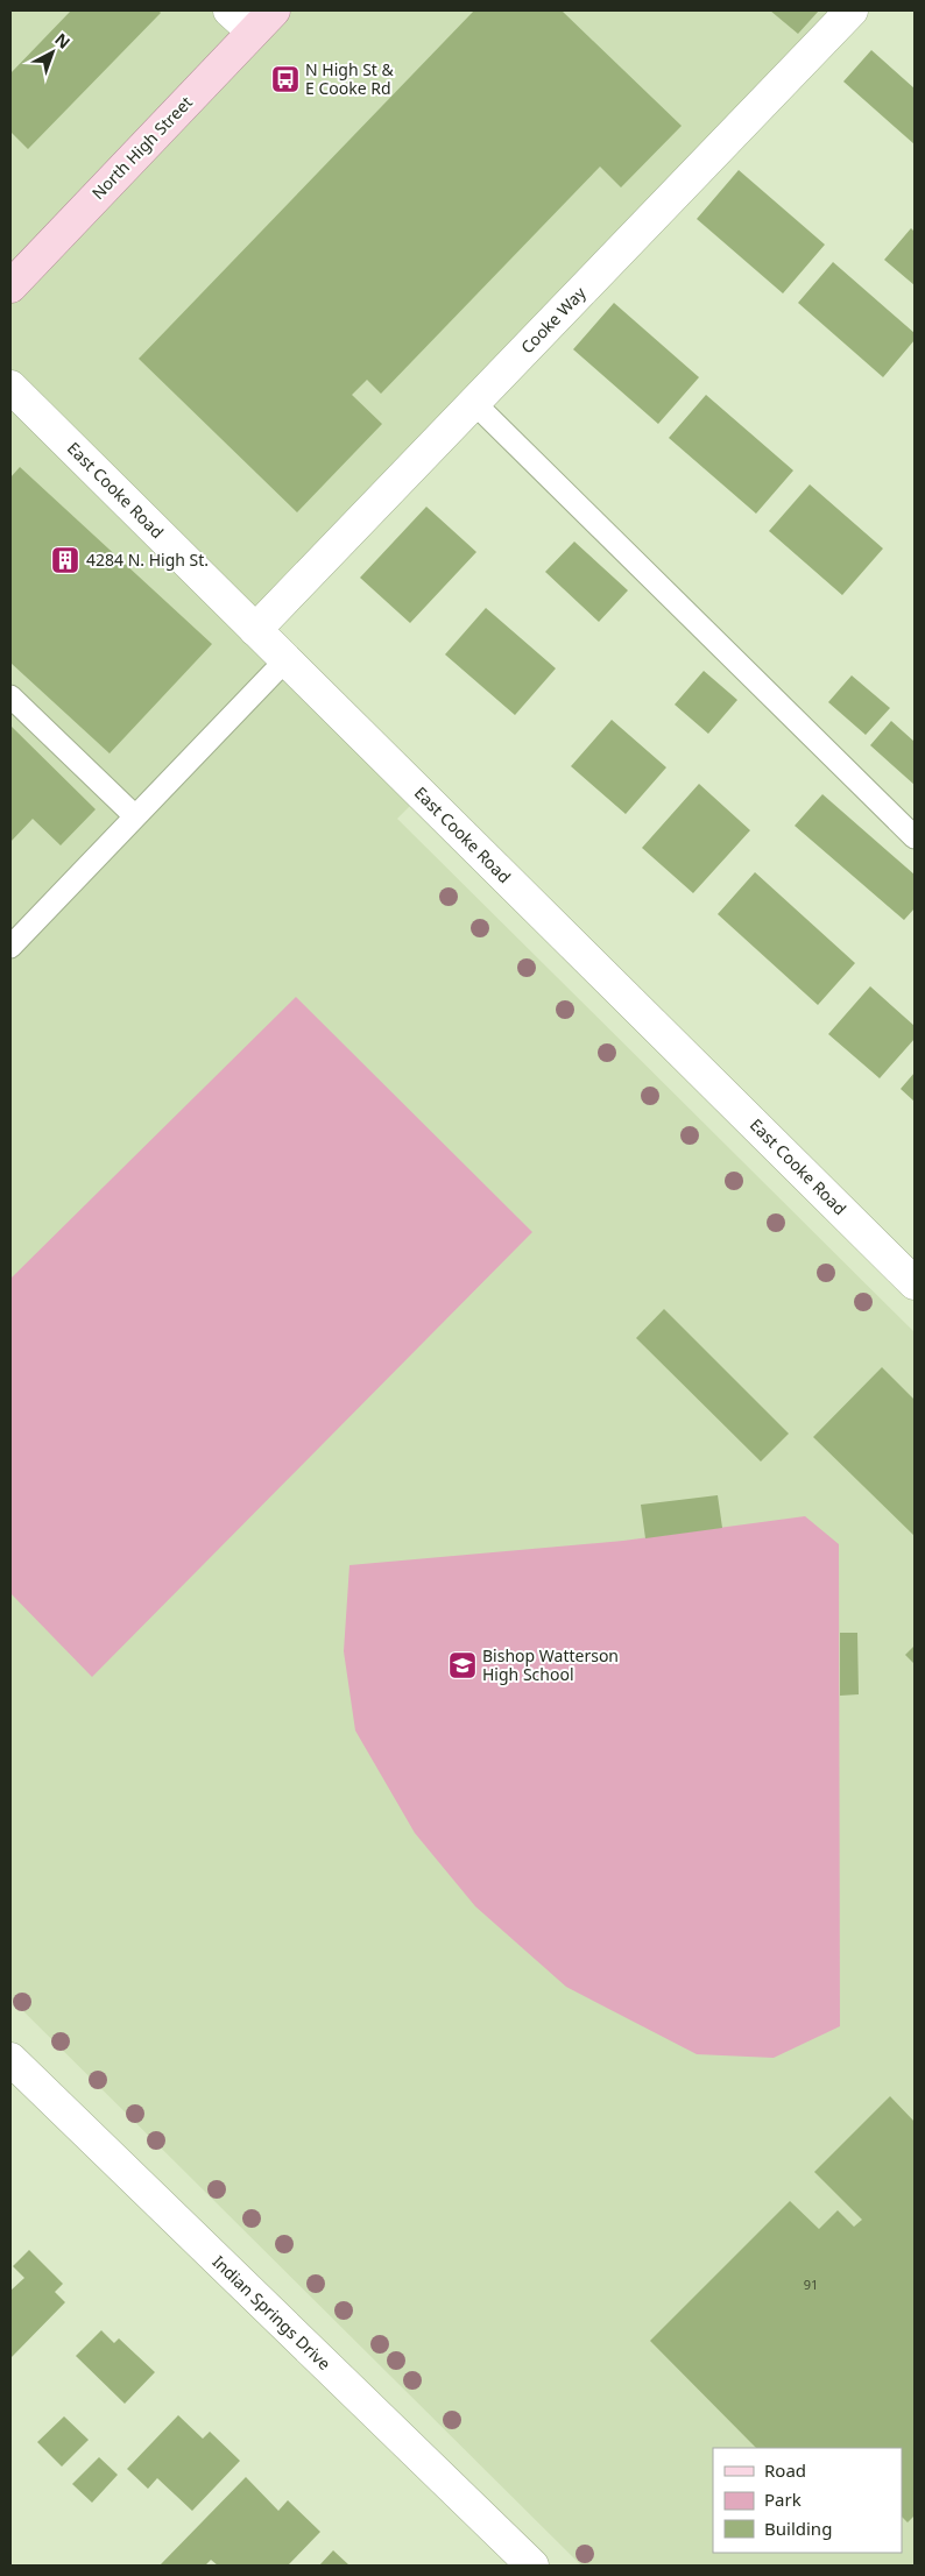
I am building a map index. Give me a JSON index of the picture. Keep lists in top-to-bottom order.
{
  "streets": {
    "main road": ["North High Street"],
    "street": ["Cooke Way", "East Cooke Road", "Indian Springs Drive"]
  },
  "crossings": [
    ["Cooke Way", "East Cooke Road"]
  ],
  "places": {
    "bus stop": ["N High St & E Cooke Rd"],
    "building": ["4284 N. High St."],
    "school or university": ["Bishop Watterson High School"]
  },
  "house_numbers": ["91"],
  "legend": ["Road", "Park", "Building"],
  "north": "top right"
}
